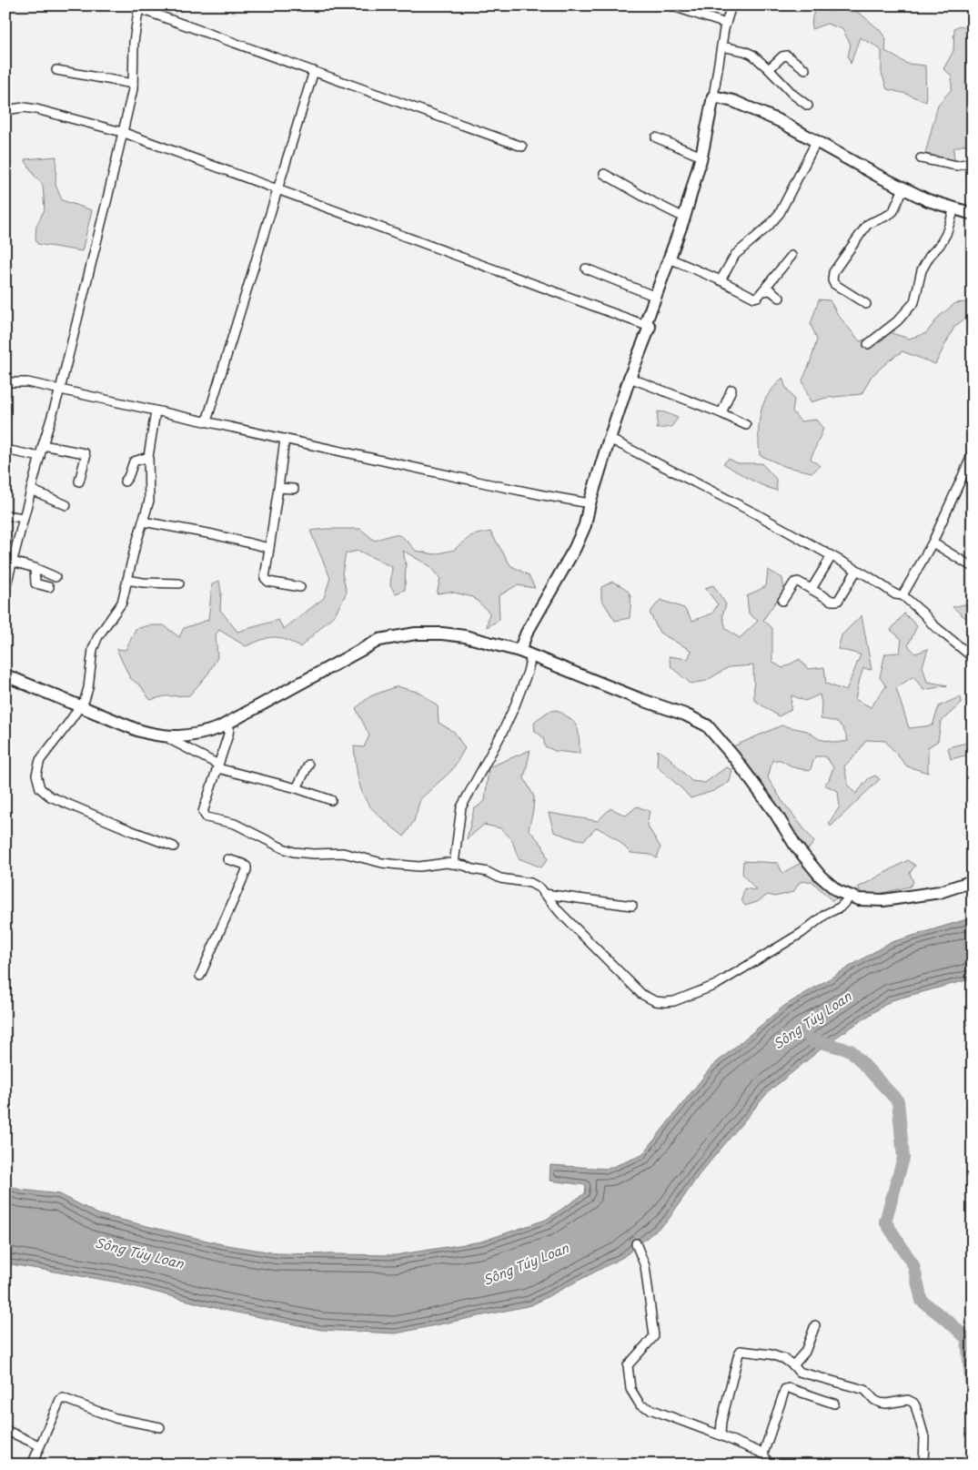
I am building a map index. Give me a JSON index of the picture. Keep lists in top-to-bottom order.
{
  "water": ["Sông Túy Loan"]
}
